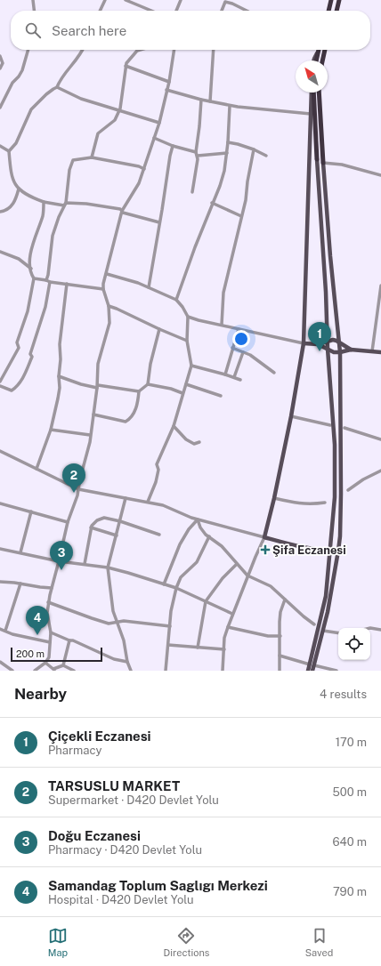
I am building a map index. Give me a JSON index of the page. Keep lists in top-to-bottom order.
{
  "places": {
    "health": ["Şifa Eczanesi"]
  },
  "scale_bar": "200 m",
  "north": "top left",
  "page": {
    "search": "Search here",
    "pins": [
      "1",
      "2",
      "3",
      "4"
    ],
    "scale": "200 m",
    "heading": ["Nearby", "4 results"],
    "list": [
      {
        "mark": "1",
        "name": "Çiçekli Eczanesi",
        "note": "Pharmacy",
        "value": "170 m"
      },
      {
        "mark": "2",
        "name": "TARSUSLU MARKET",
        "note": "Supermarket · D420 Devlet Yolu",
        "value": "500 m"
      },
      {
        "mark": "3",
        "name": "Doğu Eczanesi",
        "note": "Pharmacy · D420 Devlet Yolu",
        "value": "640 m"
      },
      {
        "mark": "4",
        "name": "Samandag Toplum Saglıgı Merkezi",
        "note": "Hospital · D420 Devlet Yolu",
        "value": "790 m"
      }
    ],
    "nav": ["Map", "Directions", "Saved"]
  }
}
